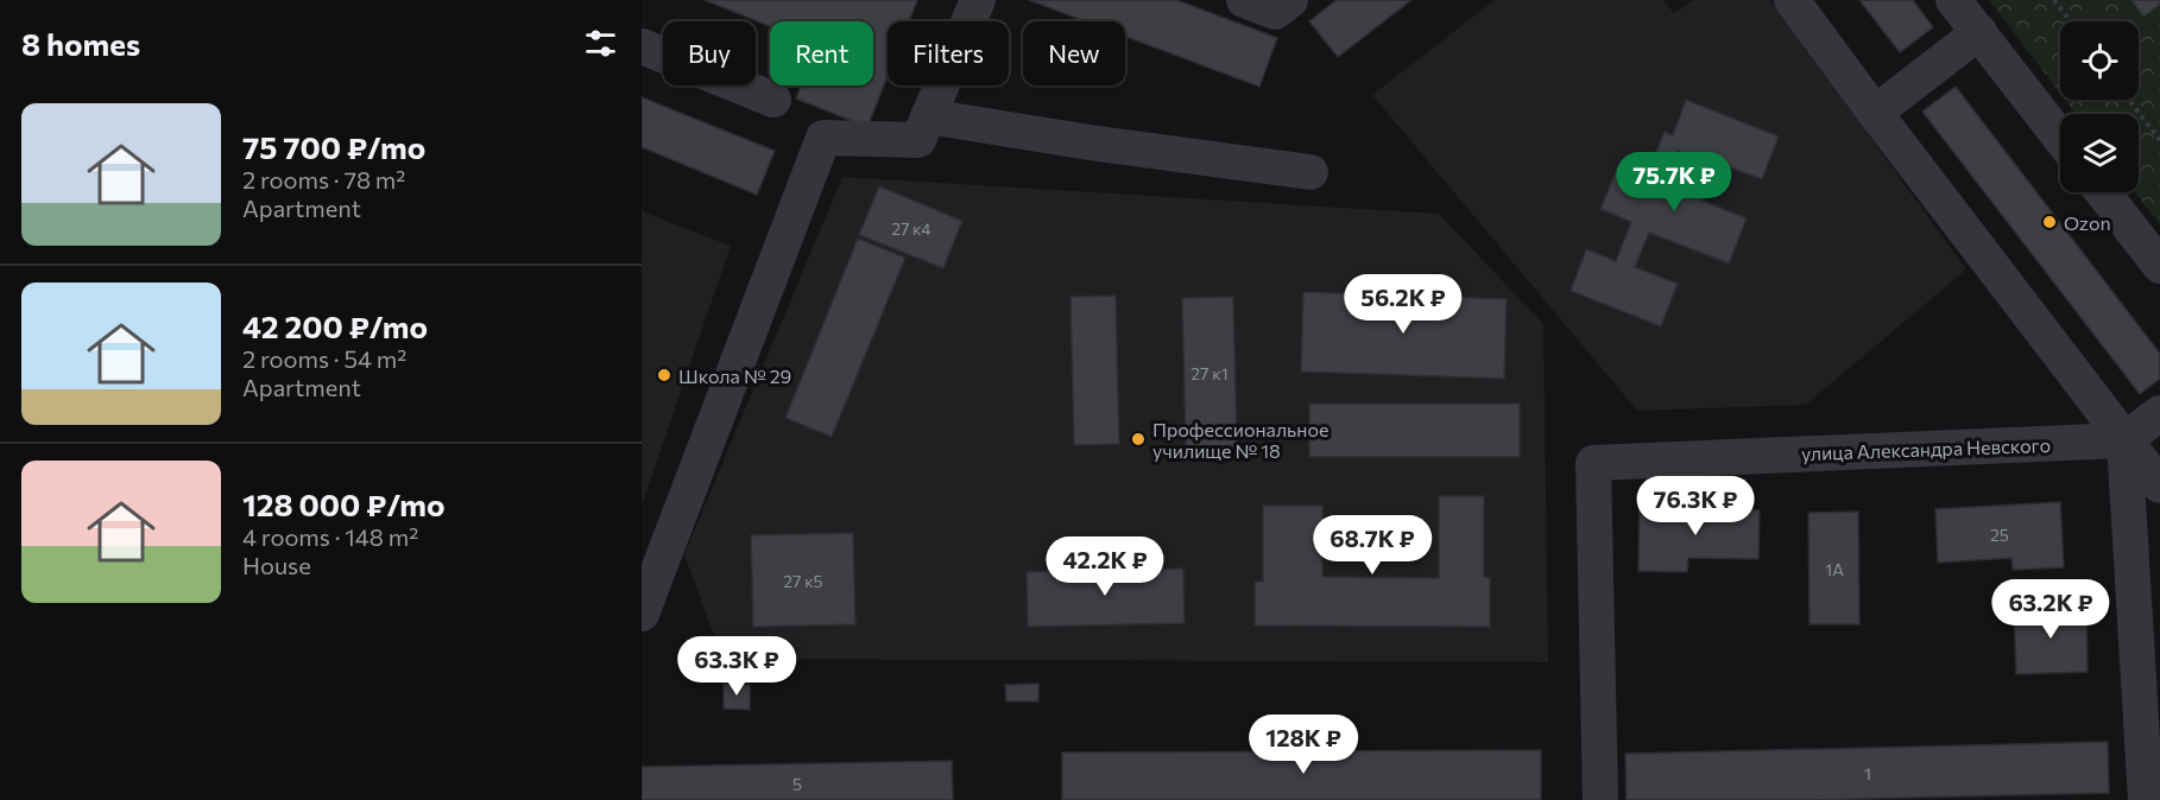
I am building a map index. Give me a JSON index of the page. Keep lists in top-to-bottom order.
{
  "streets": {
    "lane": ["улица Александра Невского"]
  },
  "places": ["Ozon", "Школа № 29", "Профессиональное училище № 18"],
  "house_numbers": [
    "27 к4",
    "27 к1",
    "25",
    "1А",
    "27 к5",
    "1",
    "5"
  ],
  "page": {
    "heading": "8 homes",
    "chip": [
      "Buy",
      "Rent",
      "Filters",
      "New"
    ],
    "list": [
      {
        "name": "75 700 ₽/mo",
        "note": "2 rooms · 78 m² · Apartment"
      },
      {
        "name": "42 200 ₽/mo",
        "note": "2 rooms · 54 m² · Apartment"
      },
      {
        "name": "128 000 ₽/mo",
        "note": "4 rooms · 148 m² · House"
      }
    ],
    "price": [
      "75.7K ₽",
      "56.2K ₽",
      "76.3K ₽",
      "68.7K ₽",
      "42.2K ₽",
      "63.2K ₽",
      "63.3K ₽",
      "128K ₽"
    ]
  }
}
